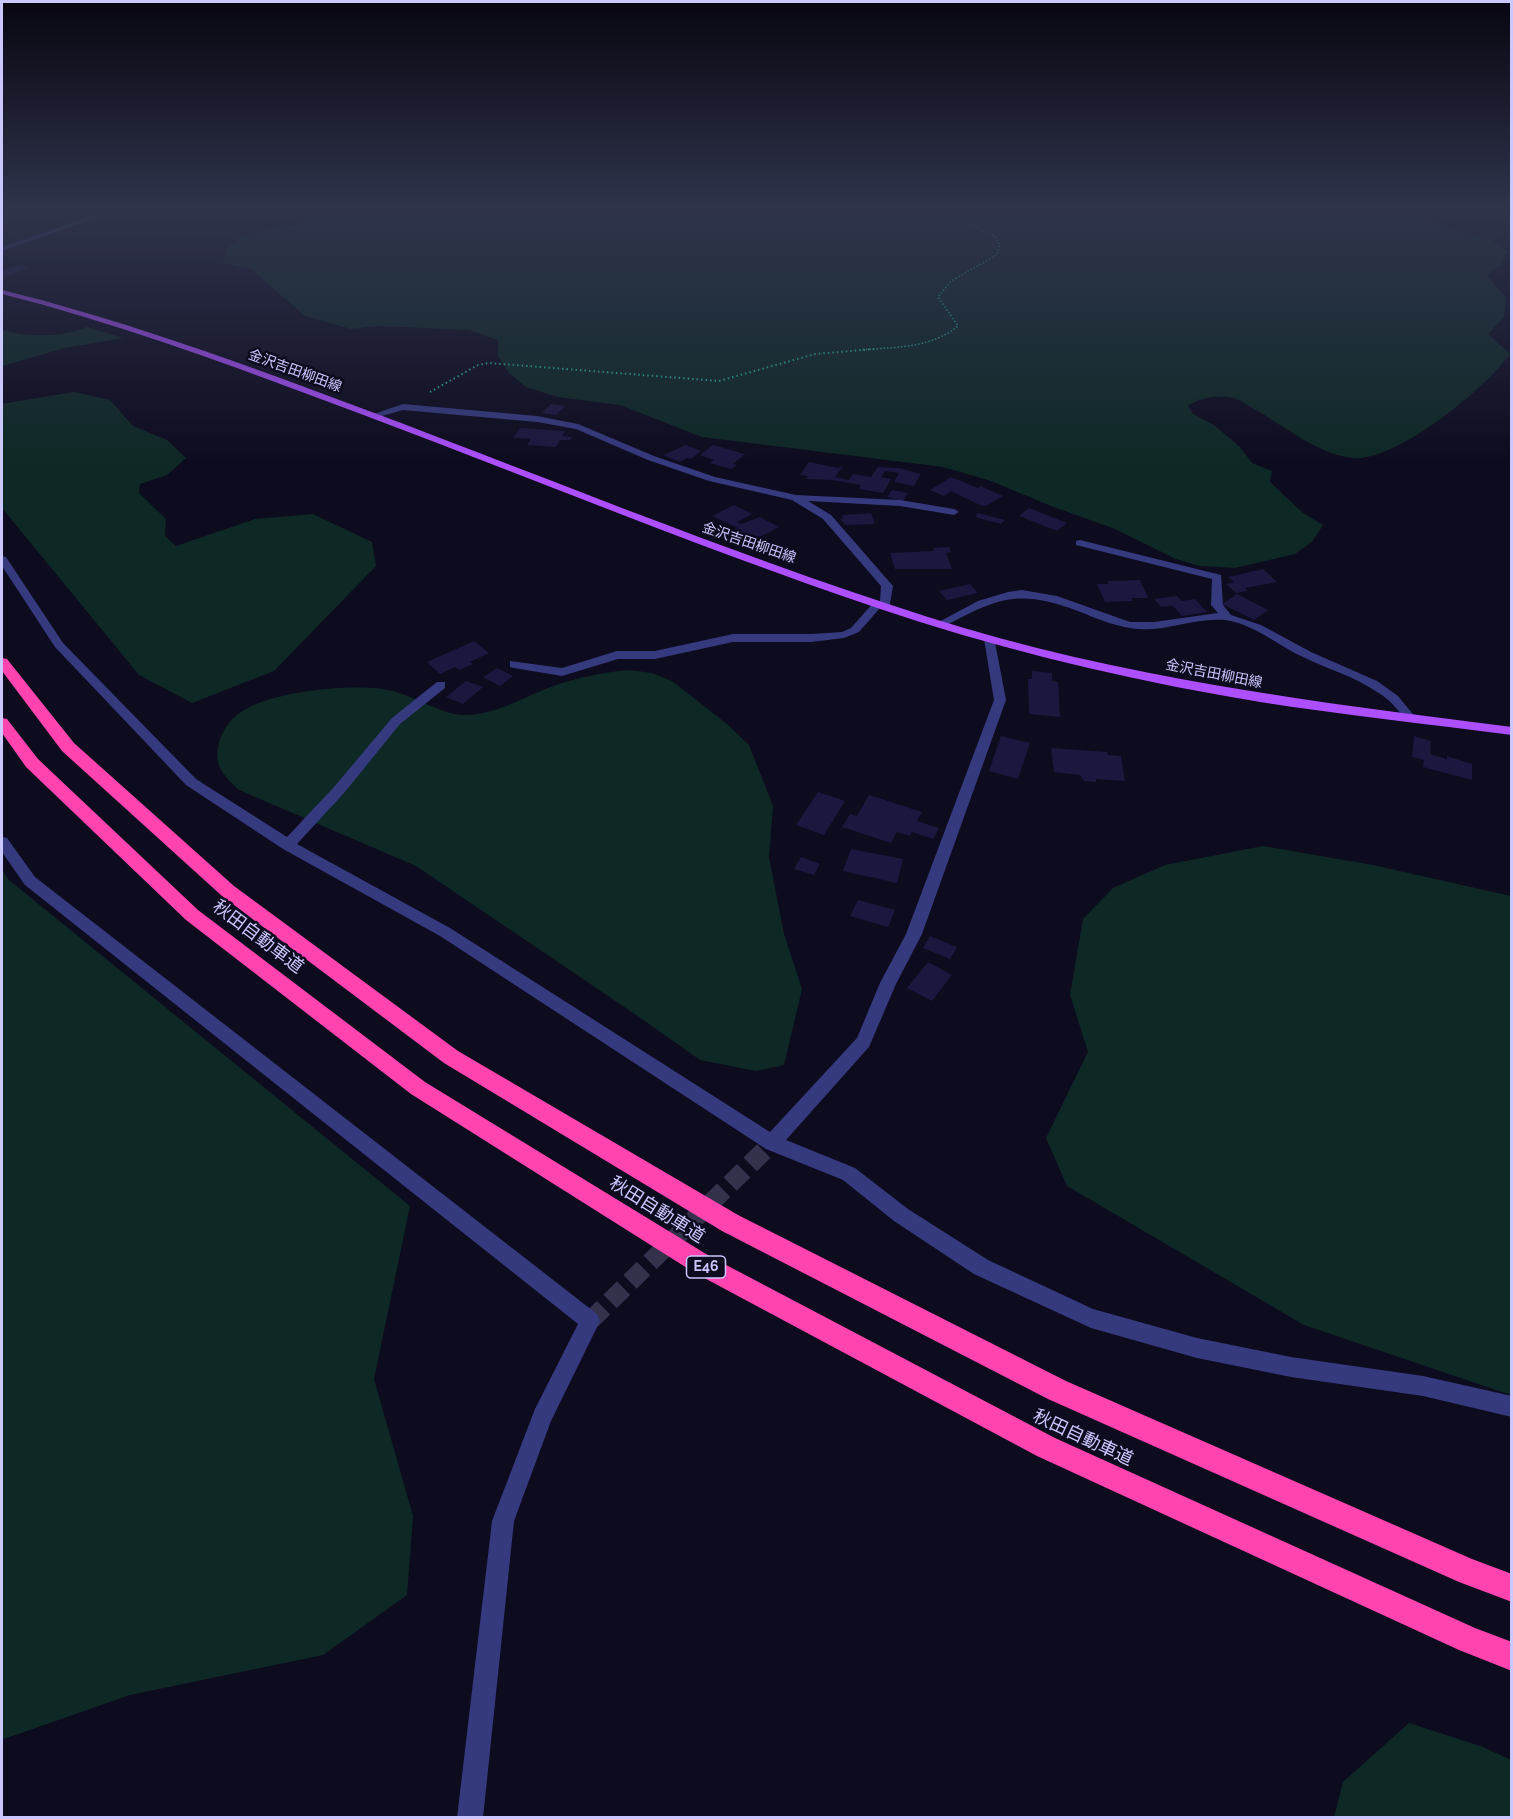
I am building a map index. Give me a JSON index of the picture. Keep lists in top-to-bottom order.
{
  "streets": {
    "highway": ["秋田自動車道", "E46"],
    "main road": ["金沢吉田柳田線"]
  }
}
